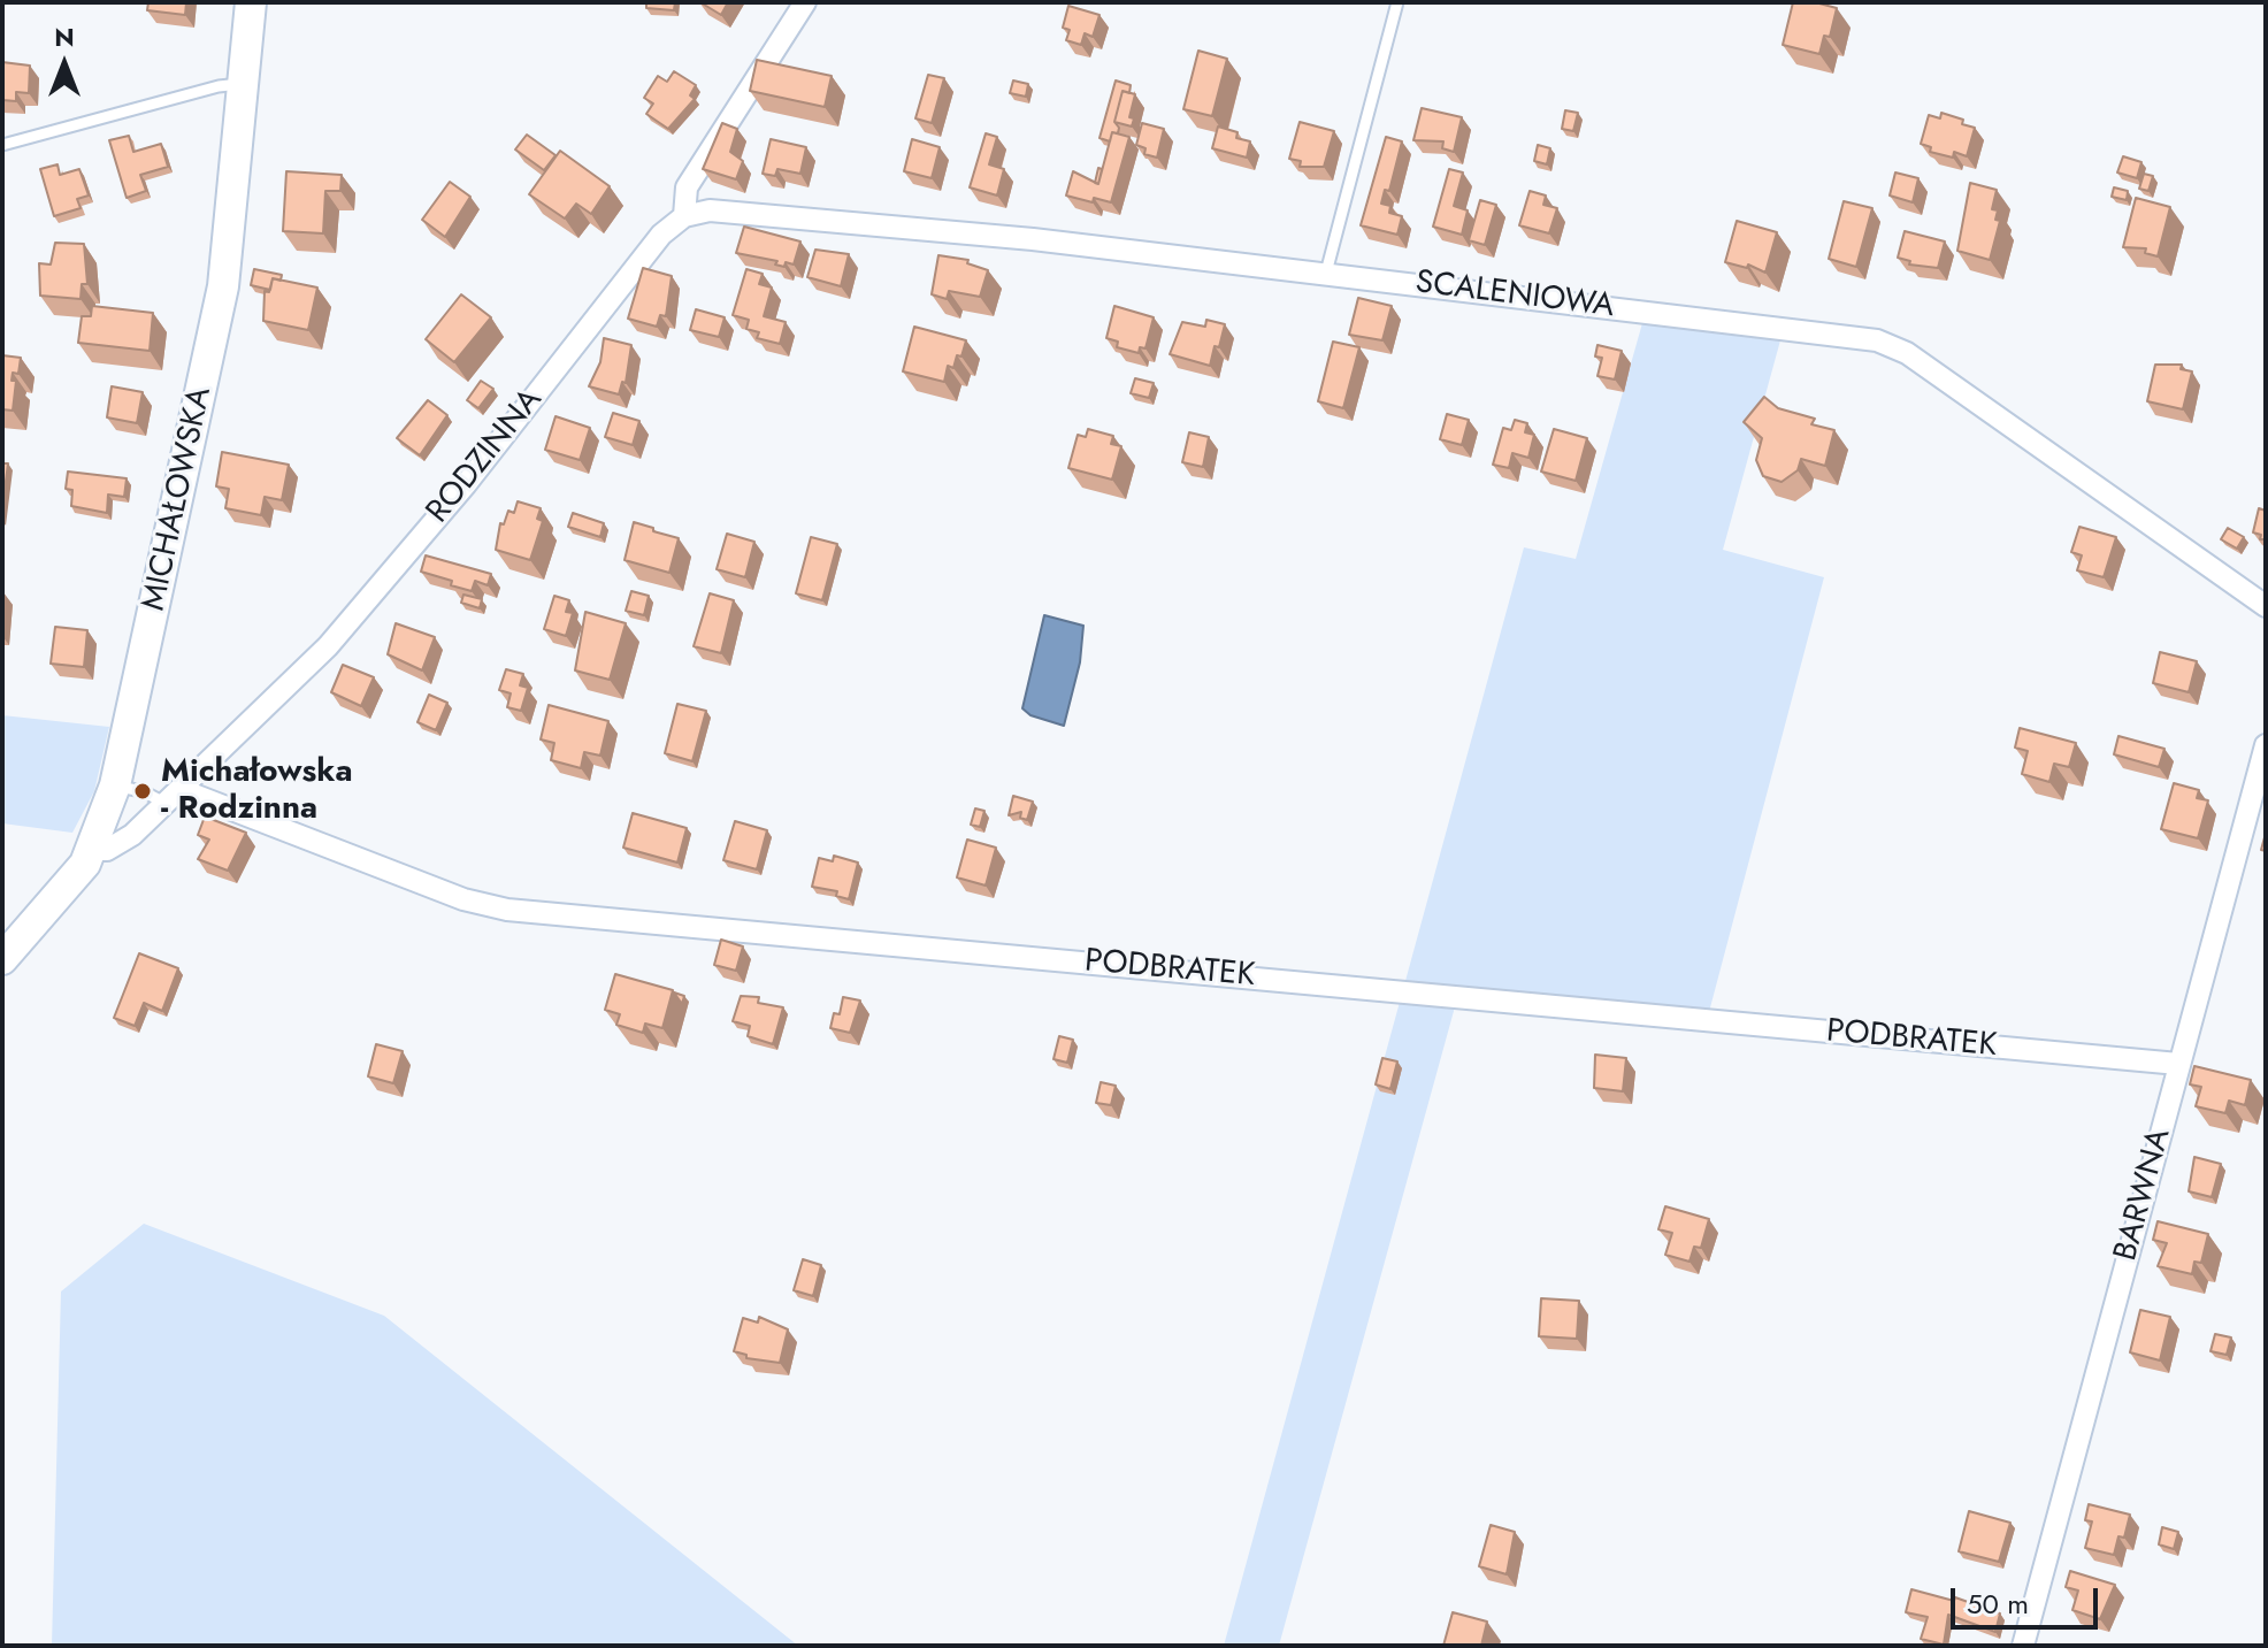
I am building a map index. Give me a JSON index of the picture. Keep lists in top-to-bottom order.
{
  "streets": {
    "street": [
      "SCALENIOWA",
      "RODZINNA",
      "MICHAŁOWSKA",
      "PODBRATEK",
      "BARWNA"
    ]
  },
  "crossings": [
    ["SCALENIOWA", "RODZINNA"],
    ["RODZINNA", "MICHAŁOWSKA"],
    ["RODZINNA", "PODBRATEK"],
    ["PODBRATEK", "BARWNA"]
  ],
  "places": ["Michałowska - Rodzinna"],
  "scale_bar": "50 m",
  "north": "top"
}
